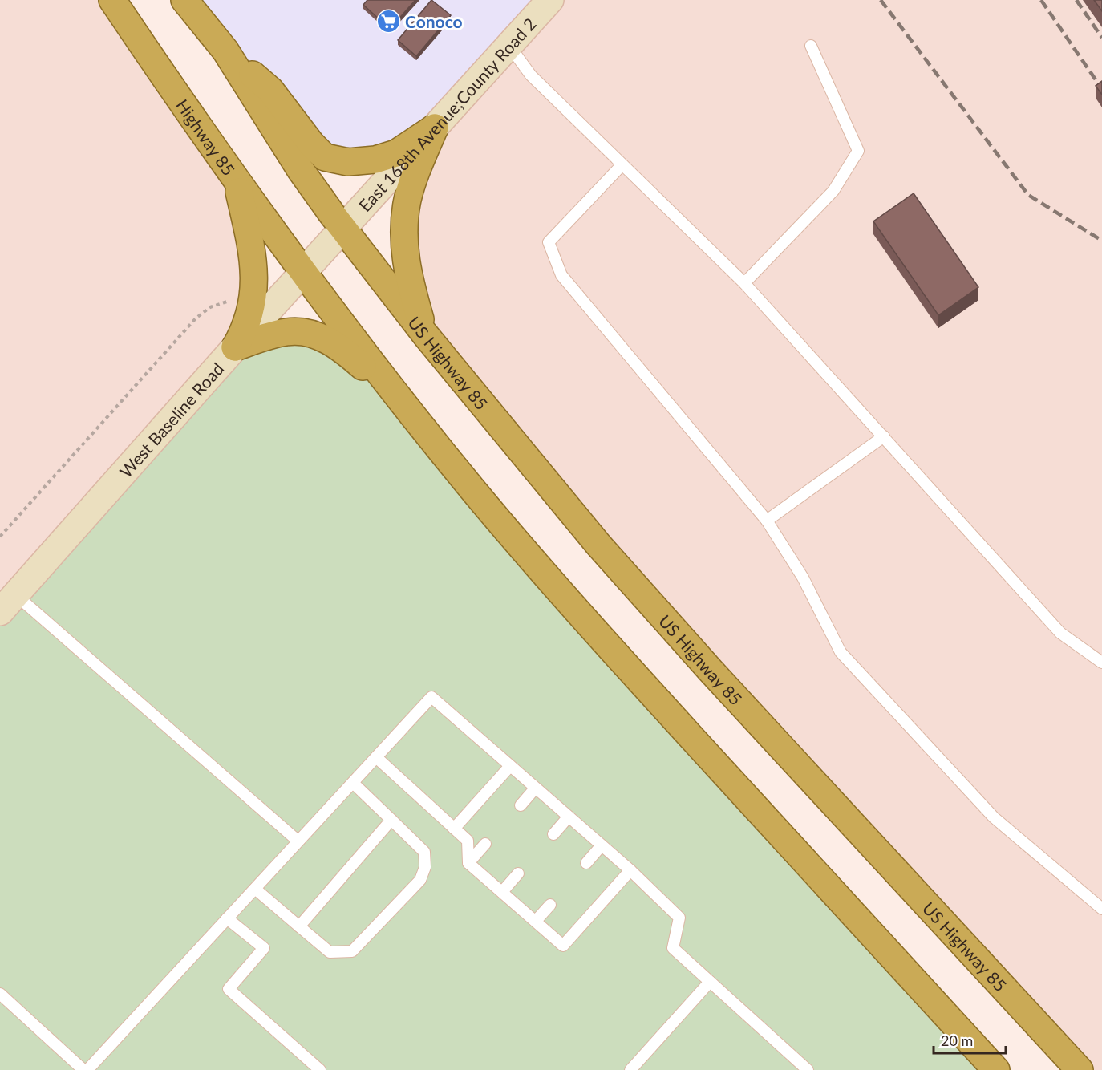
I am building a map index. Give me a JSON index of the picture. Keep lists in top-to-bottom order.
{
  "streets": {
    "highway": ["Highway 85", "US Highway 85"],
    "main road": ["East 168th Avenue;County Road 2", "West Baseline Road"]
  },
  "crossings": [
    ["East 168th Avenue;County Road 2", "US Highway 85"],
    ["East 168th Avenue;County Road 2", "West Baseline Road"],
    ["Highway 85", "West Baseline Road"],
    ["US Highway 85", "West Baseline Road"]
  ],
  "places": {
    "supermarket": ["Conoco"]
  },
  "scale_bar": "20 m"
}
